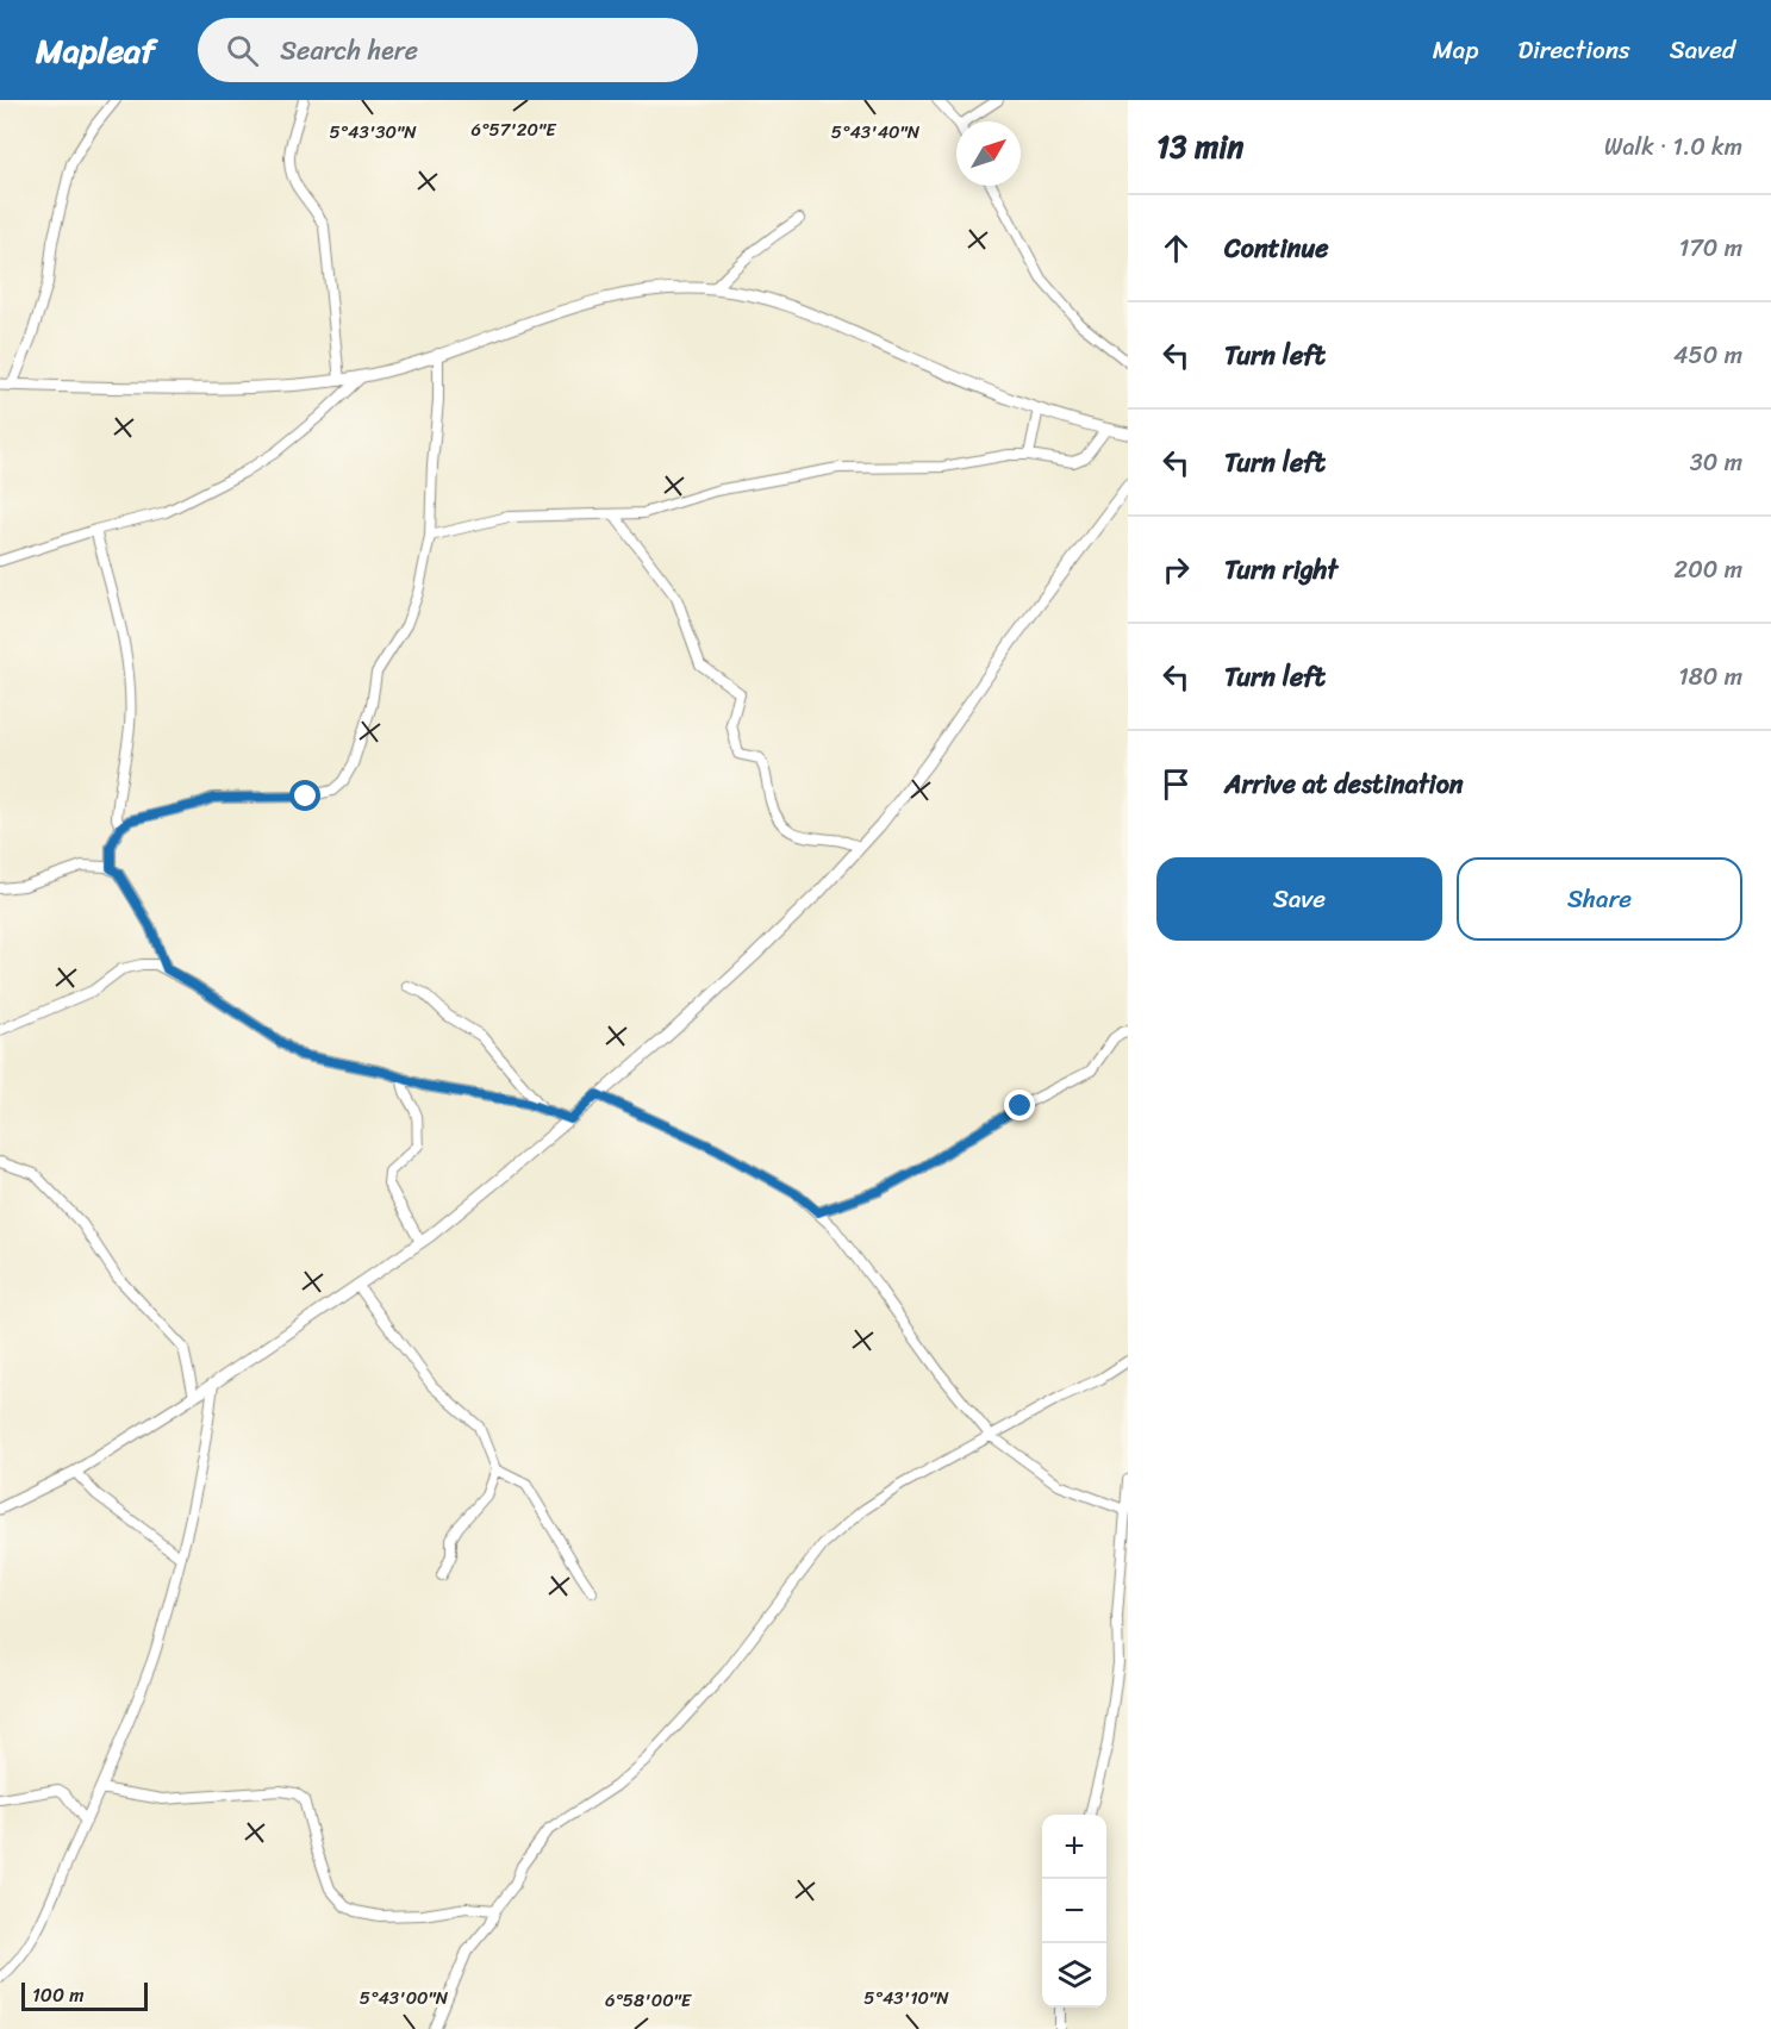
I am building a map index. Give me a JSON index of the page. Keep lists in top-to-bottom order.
{
  "scale_bar": "100 m",
  "north": "top right",
  "page": {
    "header": "Mapleaf",
    "search": "Search here",
    "nav": ["Map", "Directions", "Saved"],
    "heading": ["13 min", "Walk · 1.0 km"],
    "list": [
      ["Continue", "170 m"],
      ["Turn left", "450 m"],
      ["Turn left", "30 m"],
      ["Turn right", "200 m"],
      ["Turn left", "180 m"],
      "Arrive at destination"
    ],
    "buttons": ["Save", "Share"],
    "map_buttons": ["+", "−"],
    "scale": "100 m"
  },
  "coordinates": [
    "6°57'20\"E",
    "5°43'30\"N",
    "5°43'40\"N",
    "5°43'00\"N",
    "5°43'10\"N",
    "6°58'00\"E"
  ]
}
